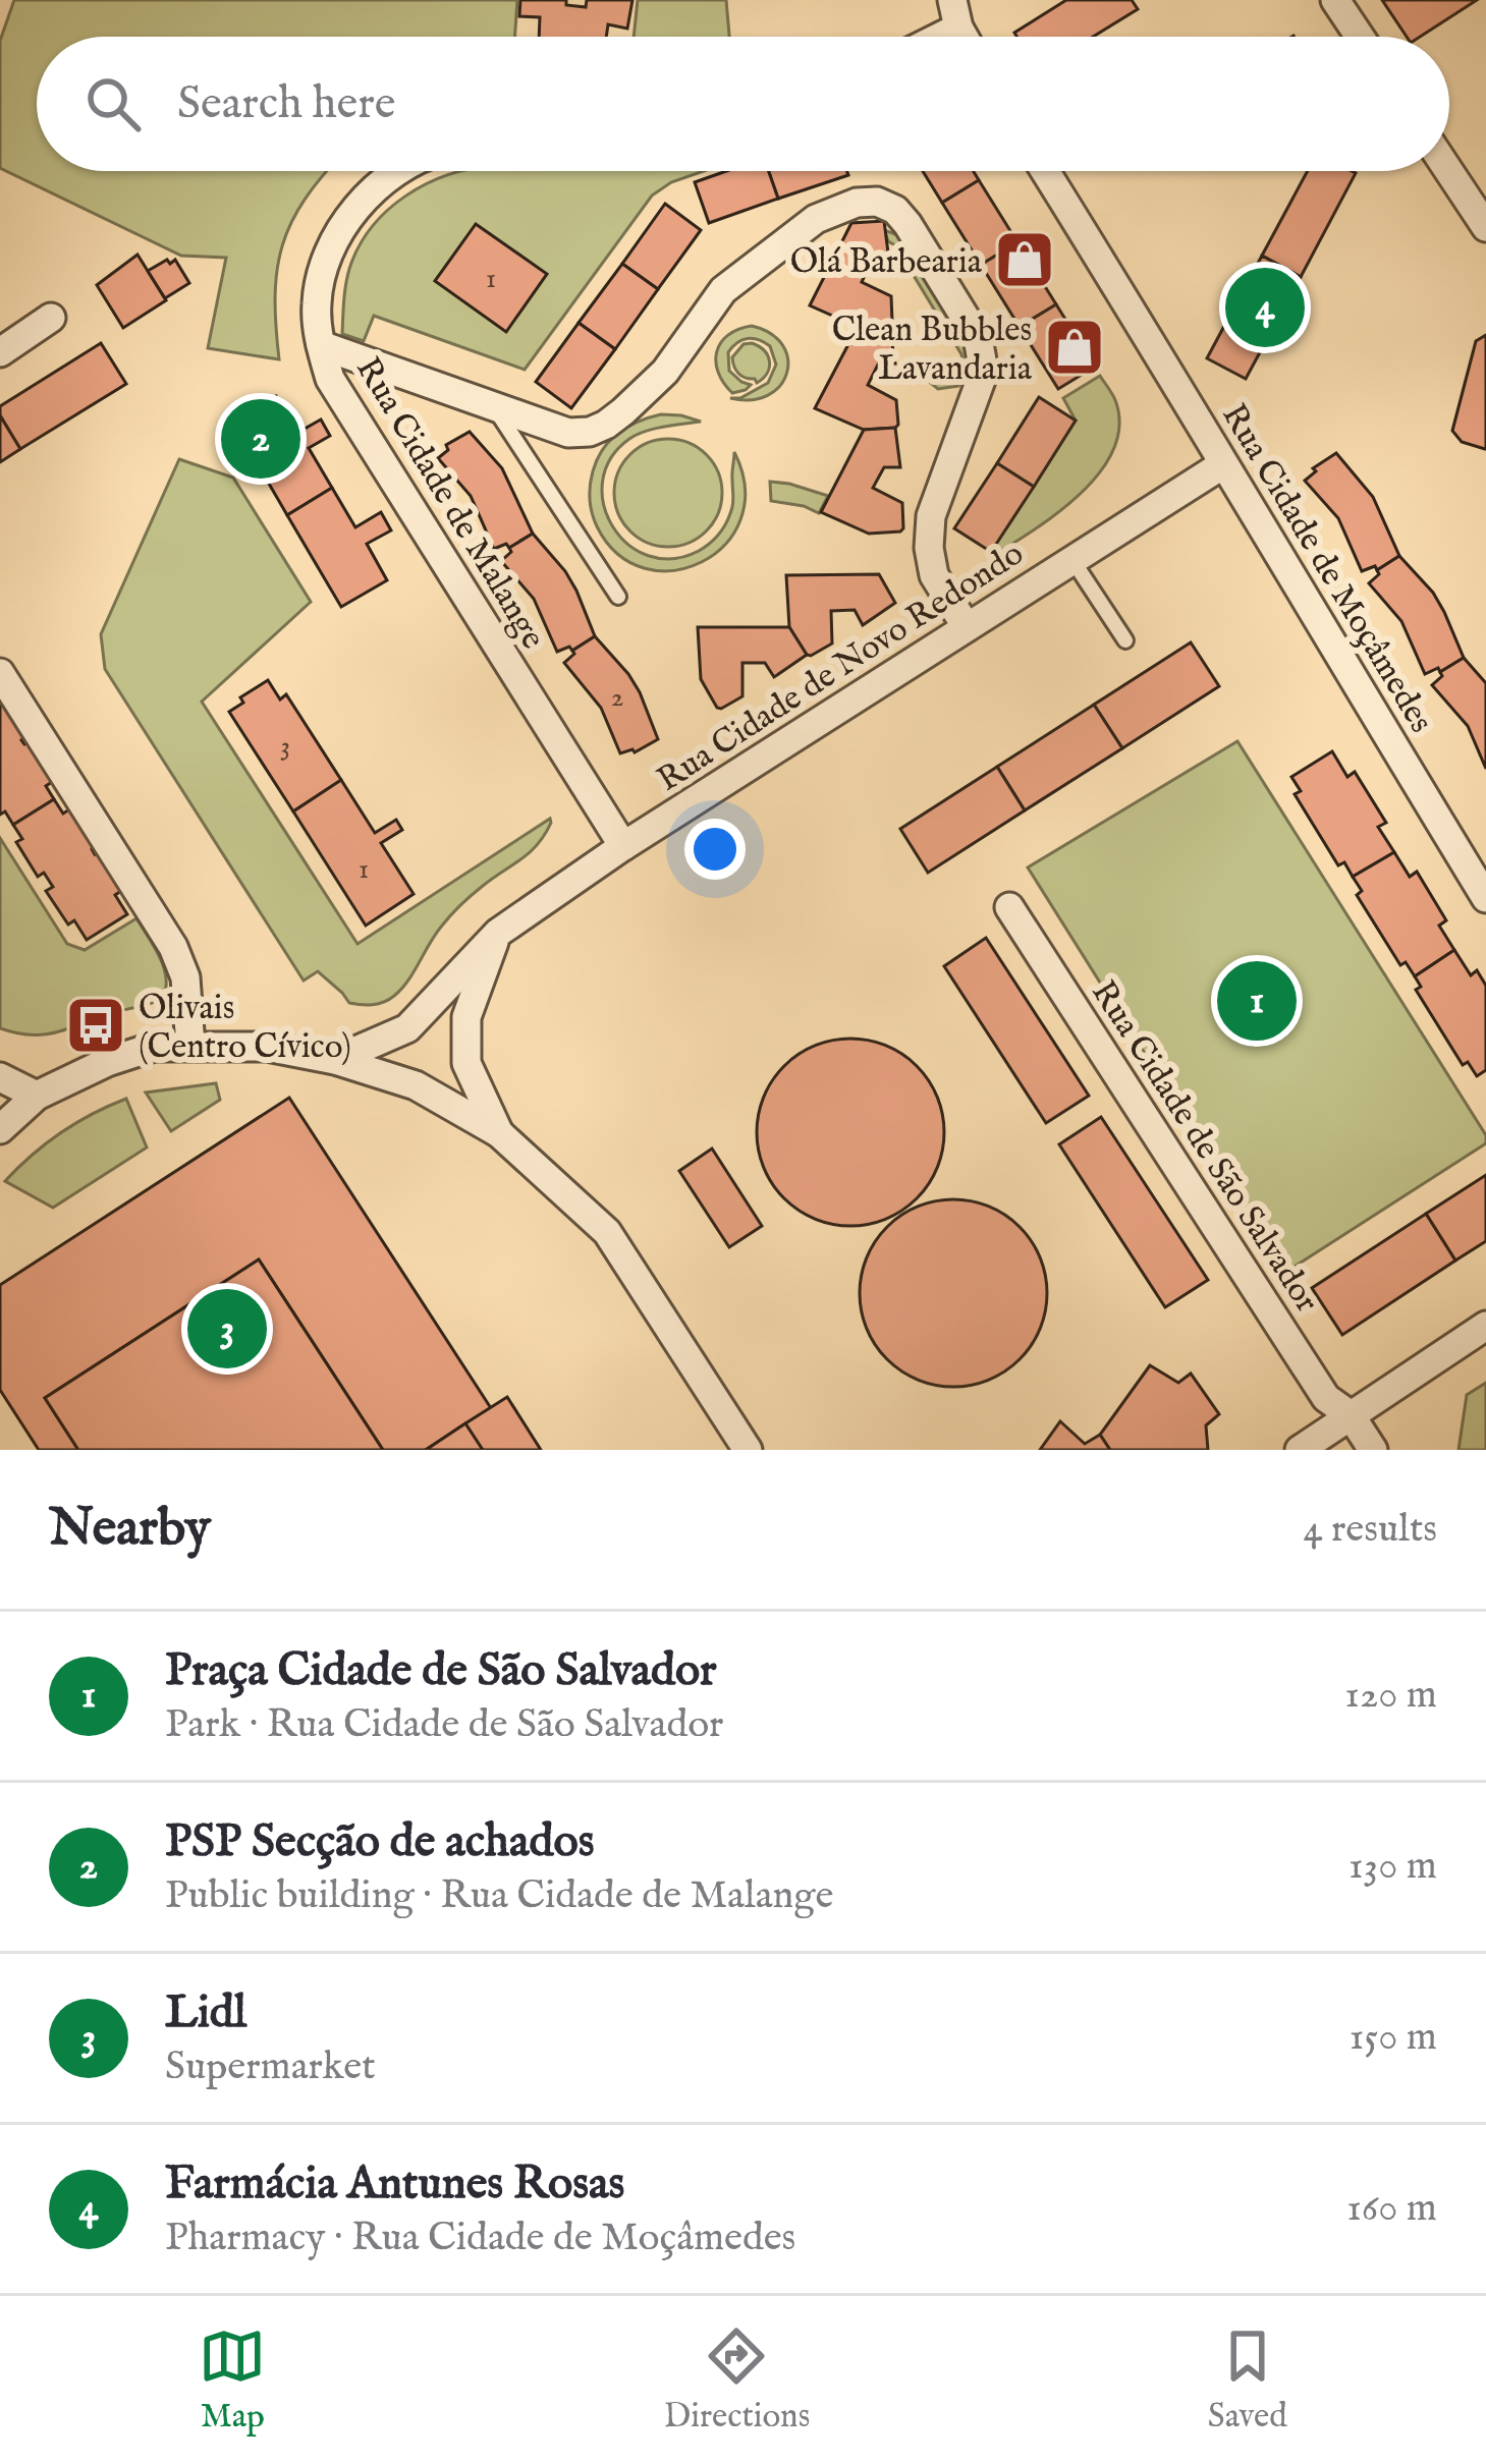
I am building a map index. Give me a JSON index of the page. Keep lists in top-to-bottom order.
{
  "streets": {
    "street": [
      "Rua Cidade de Malange",
      "Rua Cidade de Moçâmedes",
      "Rua Cidade de Novo Redondo",
      "Rua Cidade de São Salvador"
    ]
  },
  "crossings": [
    ["Rua Cidade de Malange", "Rua Cidade de Novo Redondo"],
    ["Rua Cidade de Moçâmedes", "Rua Cidade de Novo Redondo"]
  ],
  "places": {
    "shop": ["Olá Barbearia", "Clean Bubbles Lavandaria"],
    "bus stop": ["Olivais (Centro Cívico)"]
  },
  "house_numbers": [
    "1",
    "2",
    "3",
    "1"
  ],
  "page": {
    "search": "Search here",
    "pins": [
      "4",
      "2",
      "1",
      "3"
    ],
    "heading": ["Nearby", "4 results"],
    "list": [
      {
        "mark": "1",
        "name": "Praça Cidade de São Salvador",
        "note": "Park · Rua Cidade de São Salvador",
        "value": "120 m"
      },
      {
        "mark": "2",
        "name": "PSP Secção de achados",
        "note": "Public building · Rua Cidade de Malange",
        "value": "130 m"
      },
      {
        "mark": "3",
        "name": "Lidl",
        "note": "Supermarket",
        "value": "150 m"
      },
      {
        "mark": "4",
        "name": "Farmácia Antunes Rosas",
        "note": "Pharmacy · Rua Cidade de Moçâmedes",
        "value": "160 m"
      }
    ],
    "nav": ["Map", "Directions", "Saved"]
  }
}
